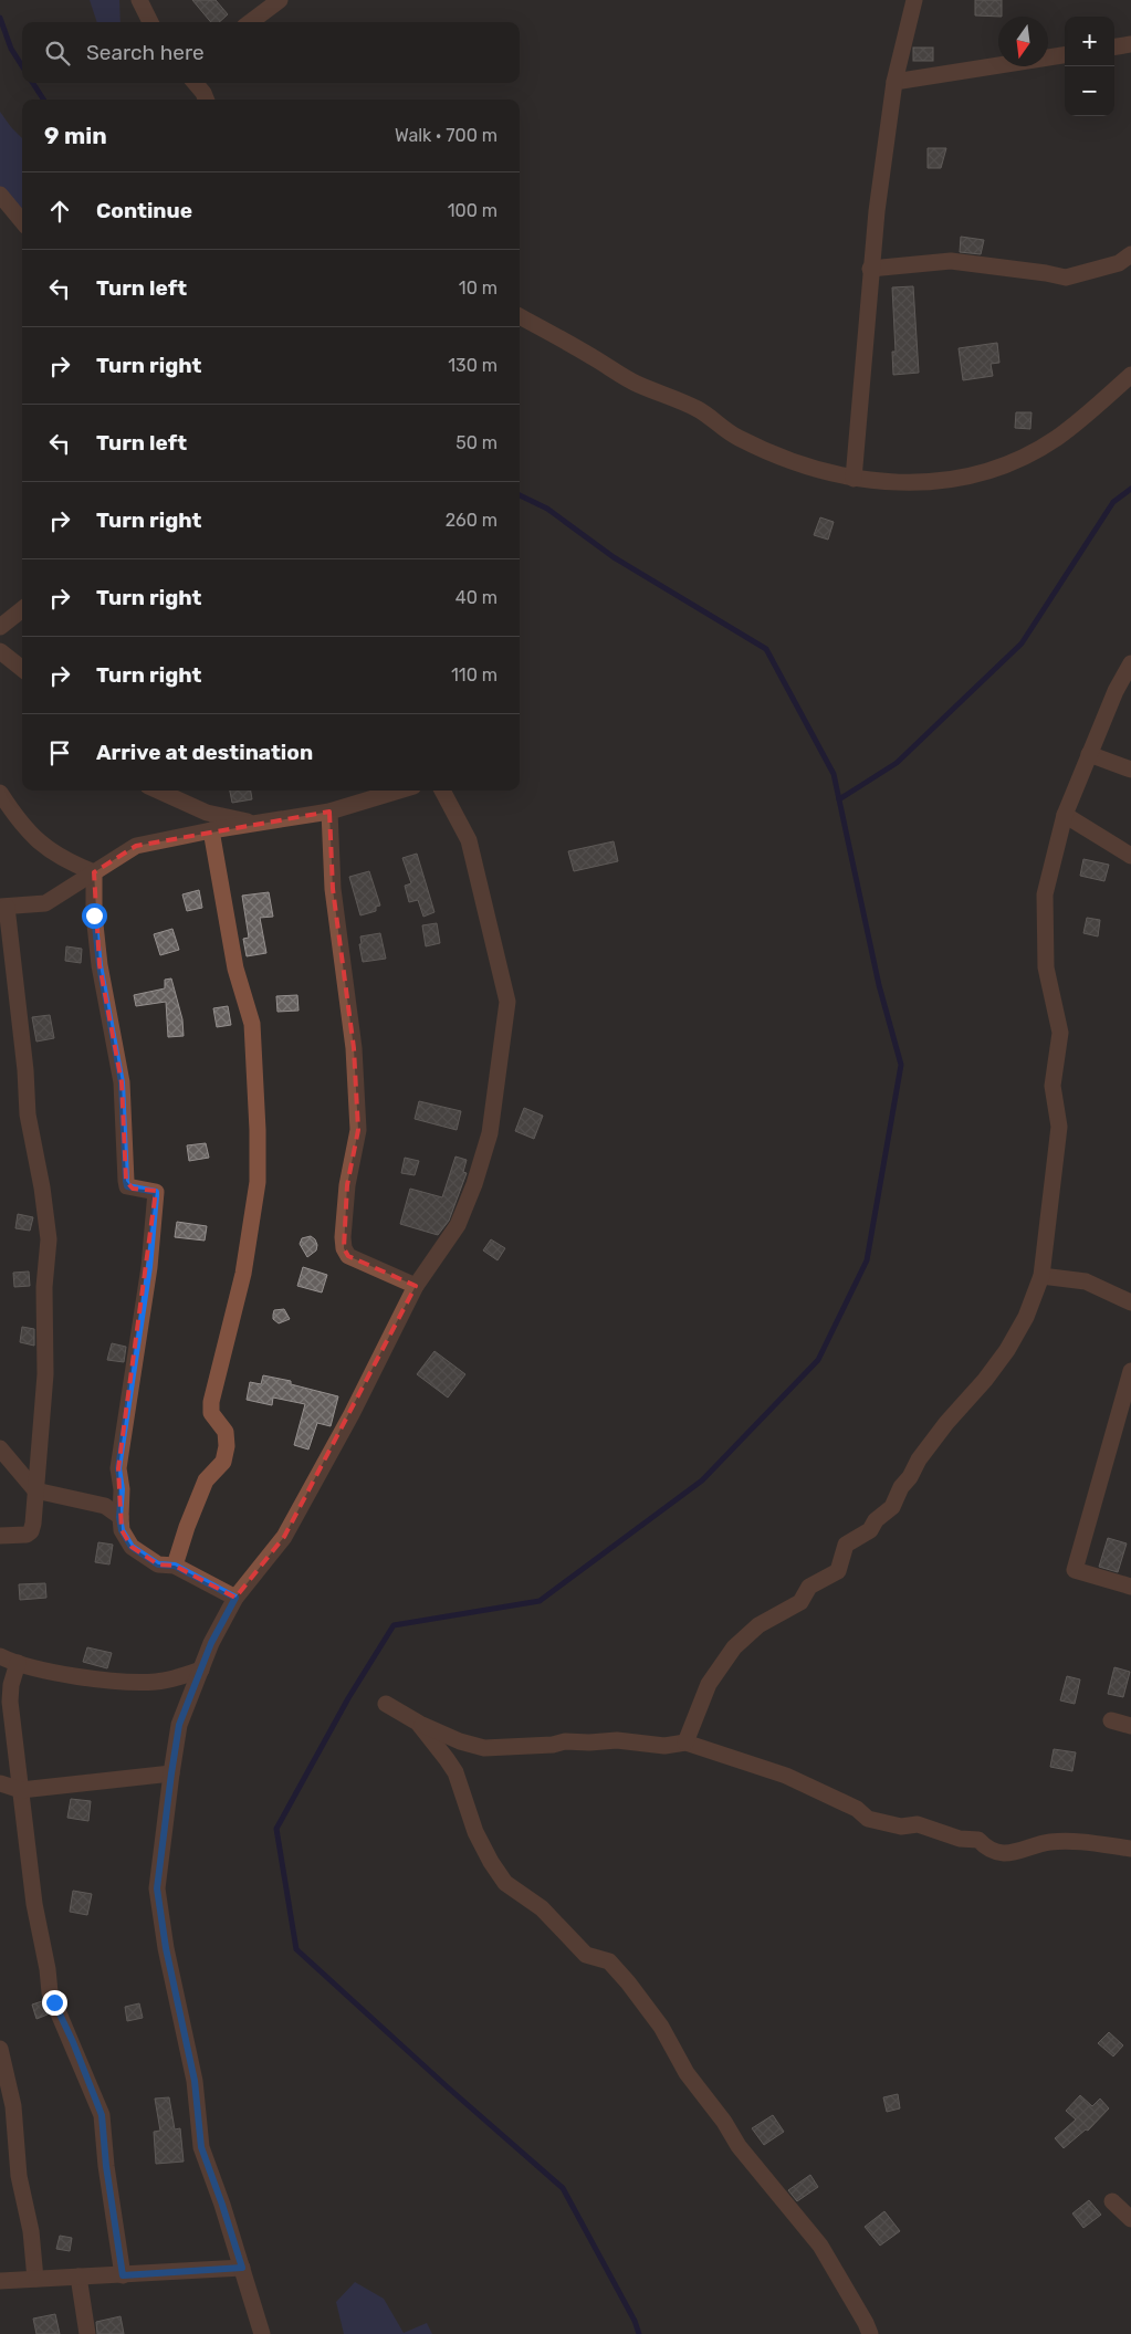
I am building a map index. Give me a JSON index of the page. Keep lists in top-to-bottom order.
{
  "north": "bottom",
  "page": {
    "map_buttons": ["+", "−"],
    "search": "Search here",
    "heading": ["9 min", "Walk · 700 m"],
    "list": [
      ["Continue", "100 m"],
      ["Turn left", "10 m"],
      ["Turn right", "130 m"],
      ["Turn left", "50 m"],
      ["Turn right", "260 m"],
      ["Turn right", "40 m"],
      ["Turn right", "110 m"],
      "Arrive at destination"
    ]
  }
}
